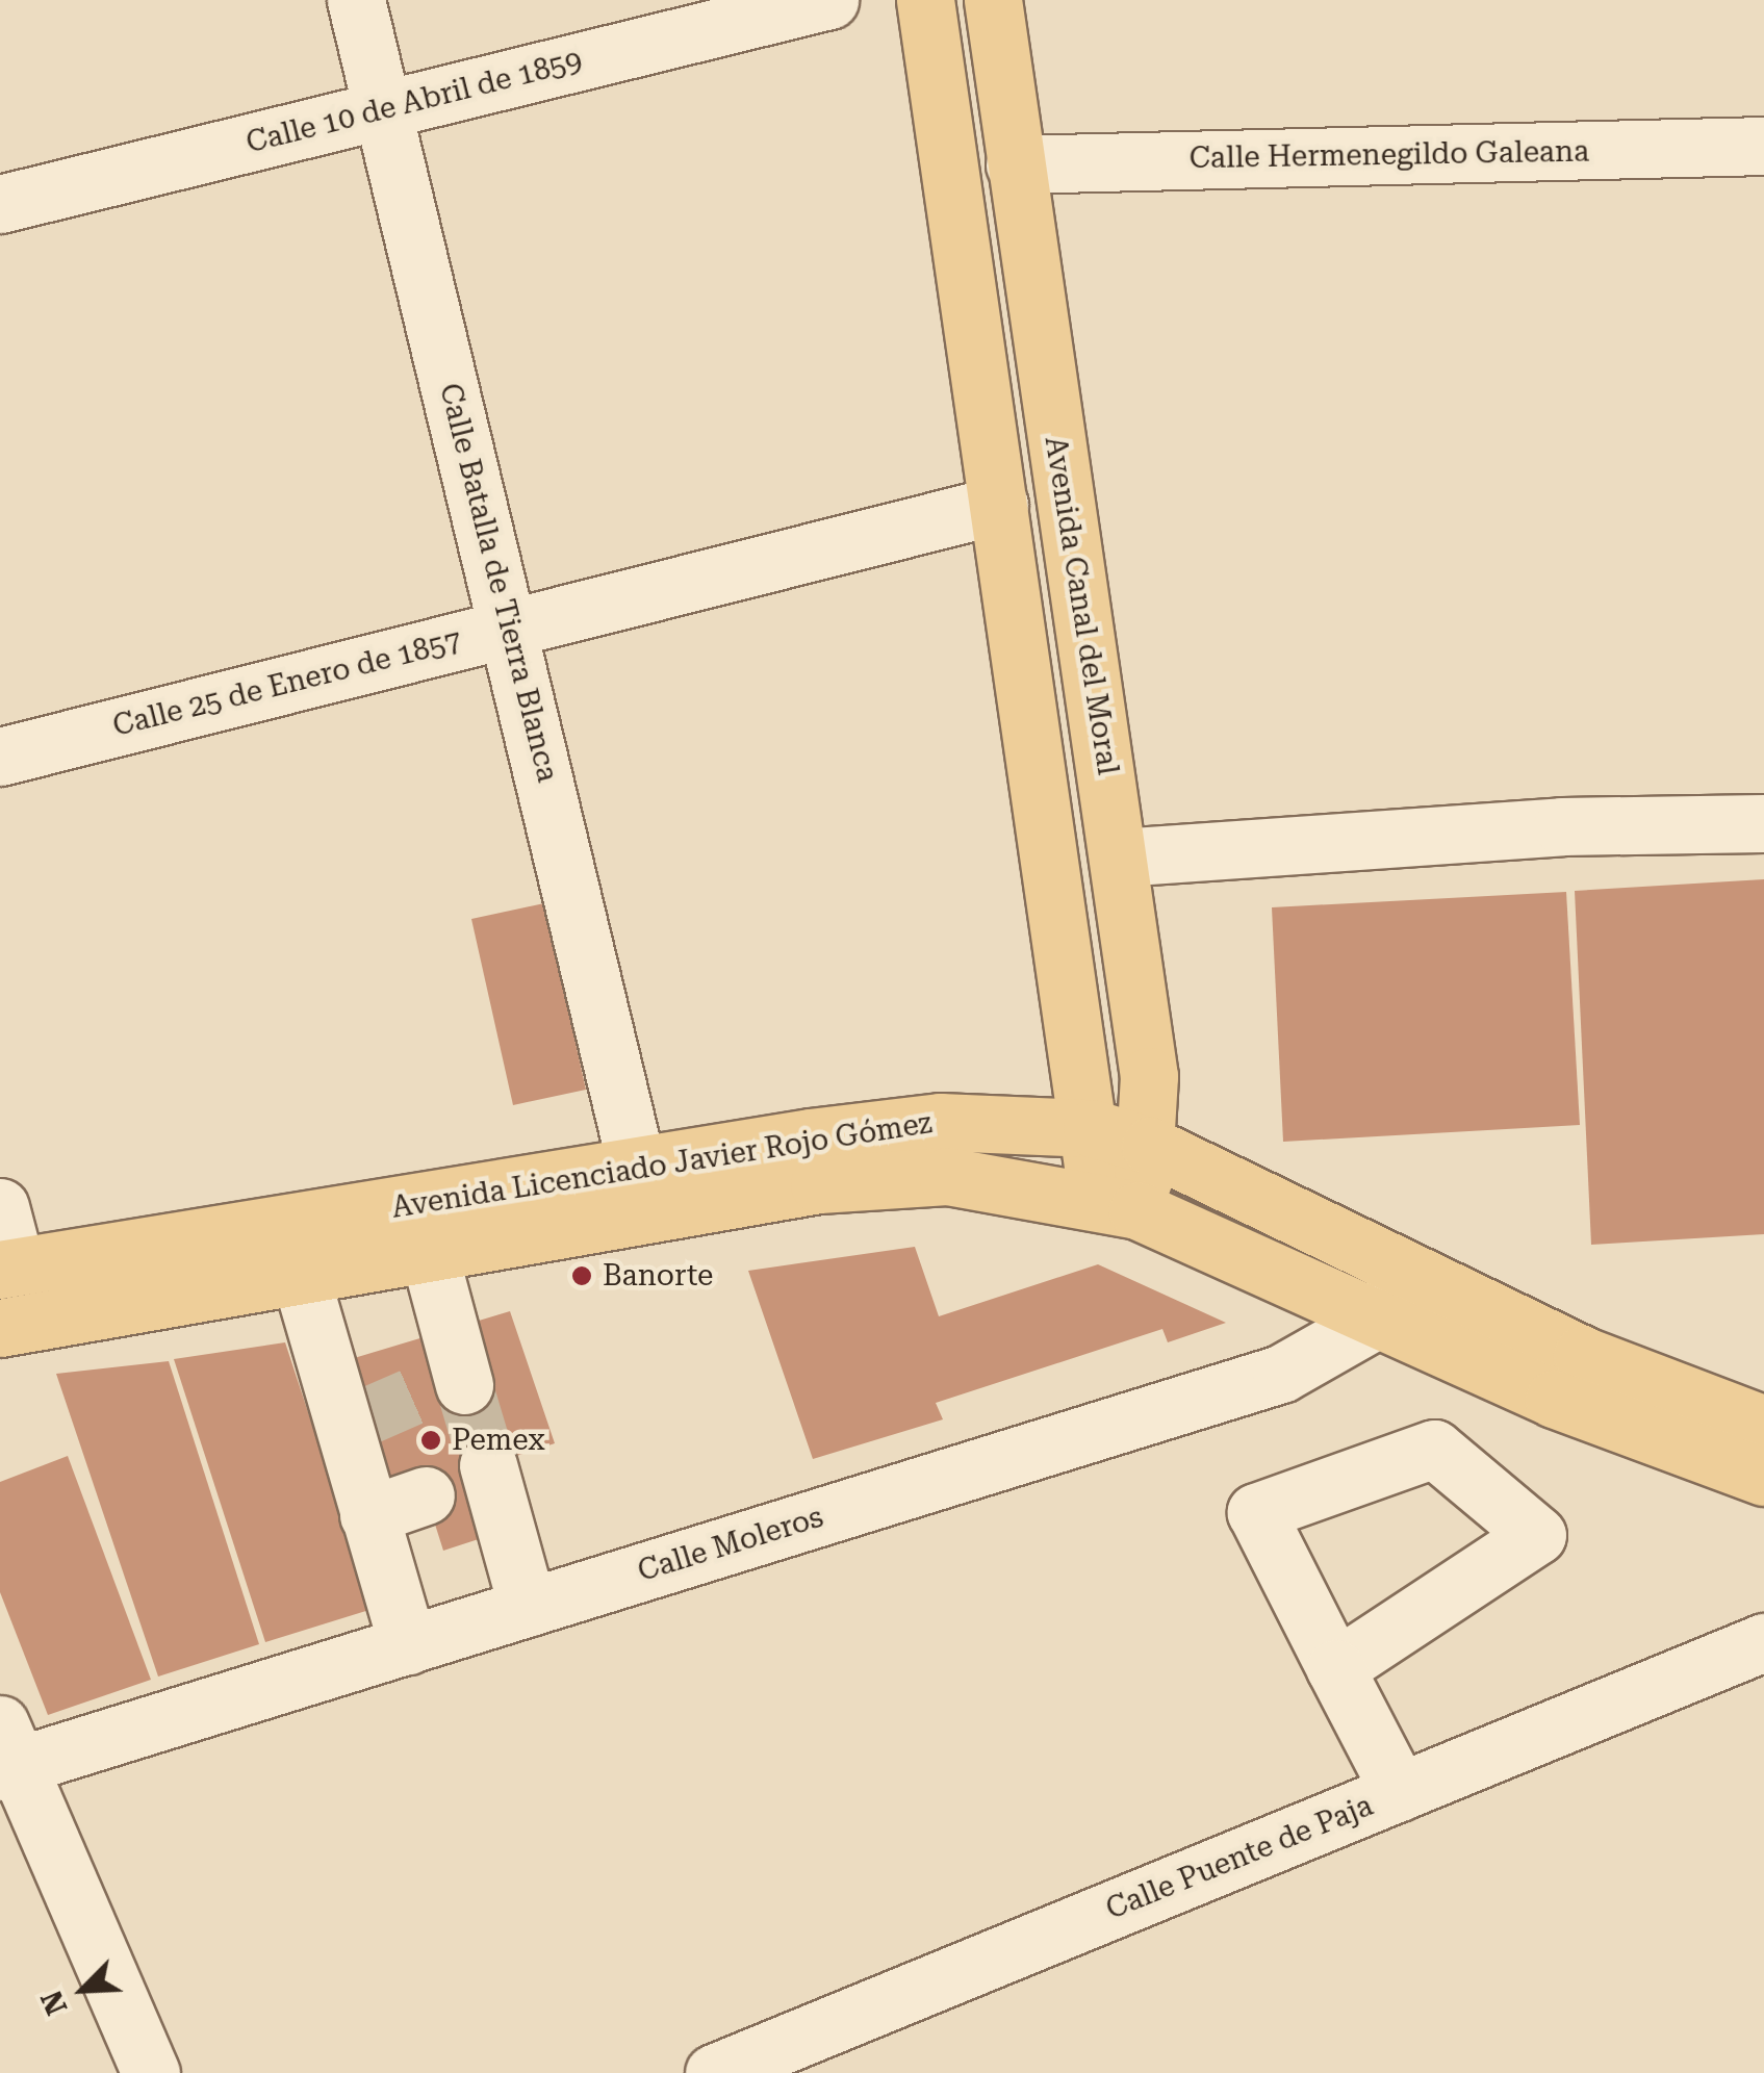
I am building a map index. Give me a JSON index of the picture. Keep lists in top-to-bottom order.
{
  "streets": {
    "main road": ["Avenida Canal del Moral", "Avenida Licenciado Javier Rojo Gómez"],
    "street": [
      "Calle 10 de Abril de 1859",
      "Calle Hermenegildo Galeana",
      "Calle Batalla de Tierra Blanca",
      "Calle 25 de Enero de 1857",
      "Calle Moleros",
      "Calle Puente de Paja"
    ]
  },
  "crossings": [
    ["Calle 10 de Abril de 1859", "Calle Batalla de Tierra Blanca"],
    ["Calle Hermenegildo Galeana", "Avenida Canal del Moral"],
    ["Calle Batalla de Tierra Blanca", "Calle 25 de Enero de 1857"],
    ["Calle Batalla de Tierra Blanca", "Avenida Licenciado Javier Rojo Gómez"],
    ["Avenida Canal del Moral", "Avenida Licenciado Javier Rojo Gómez"],
    ["Avenida Licenciado Javier Rojo Gómez", "Calle Moleros"]
  ],
  "places": ["Banorte", "Pemex"],
  "north": "bottom left"
}
